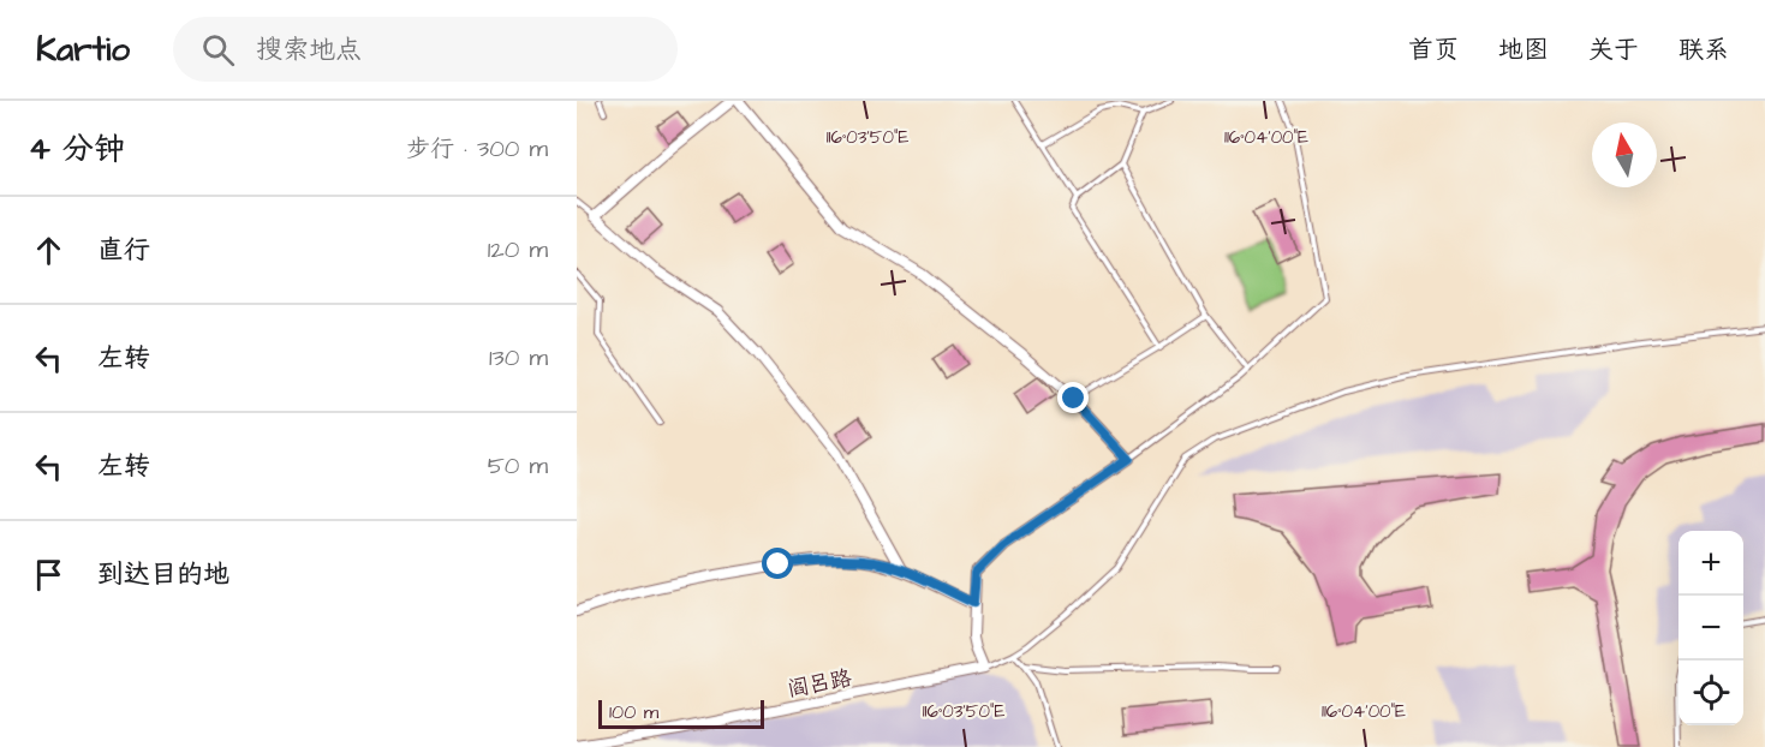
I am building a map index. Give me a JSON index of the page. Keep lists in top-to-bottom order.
{
  "streets": {
    "street": ["阎吕路"]
  },
  "scale_bar": "100 m",
  "north": "top",
  "page": {
    "header": "Kartio",
    "search": "搜索地点",
    "nav": [
      "首页",
      "地图",
      "关于",
      "联系"
    ],
    "heading": ["4 分钟", "步行 · 300 m"],
    "list": [
      ["直行", "120 m"],
      ["左转", "130 m"],
      ["左转", "50 m"],
      "到达目的地"
    ],
    "map_buttons": ["+", "−"],
    "scale": "100 m"
  },
  "coordinates": ["116°03'50\"E", "116°04'00\"E"]
}
